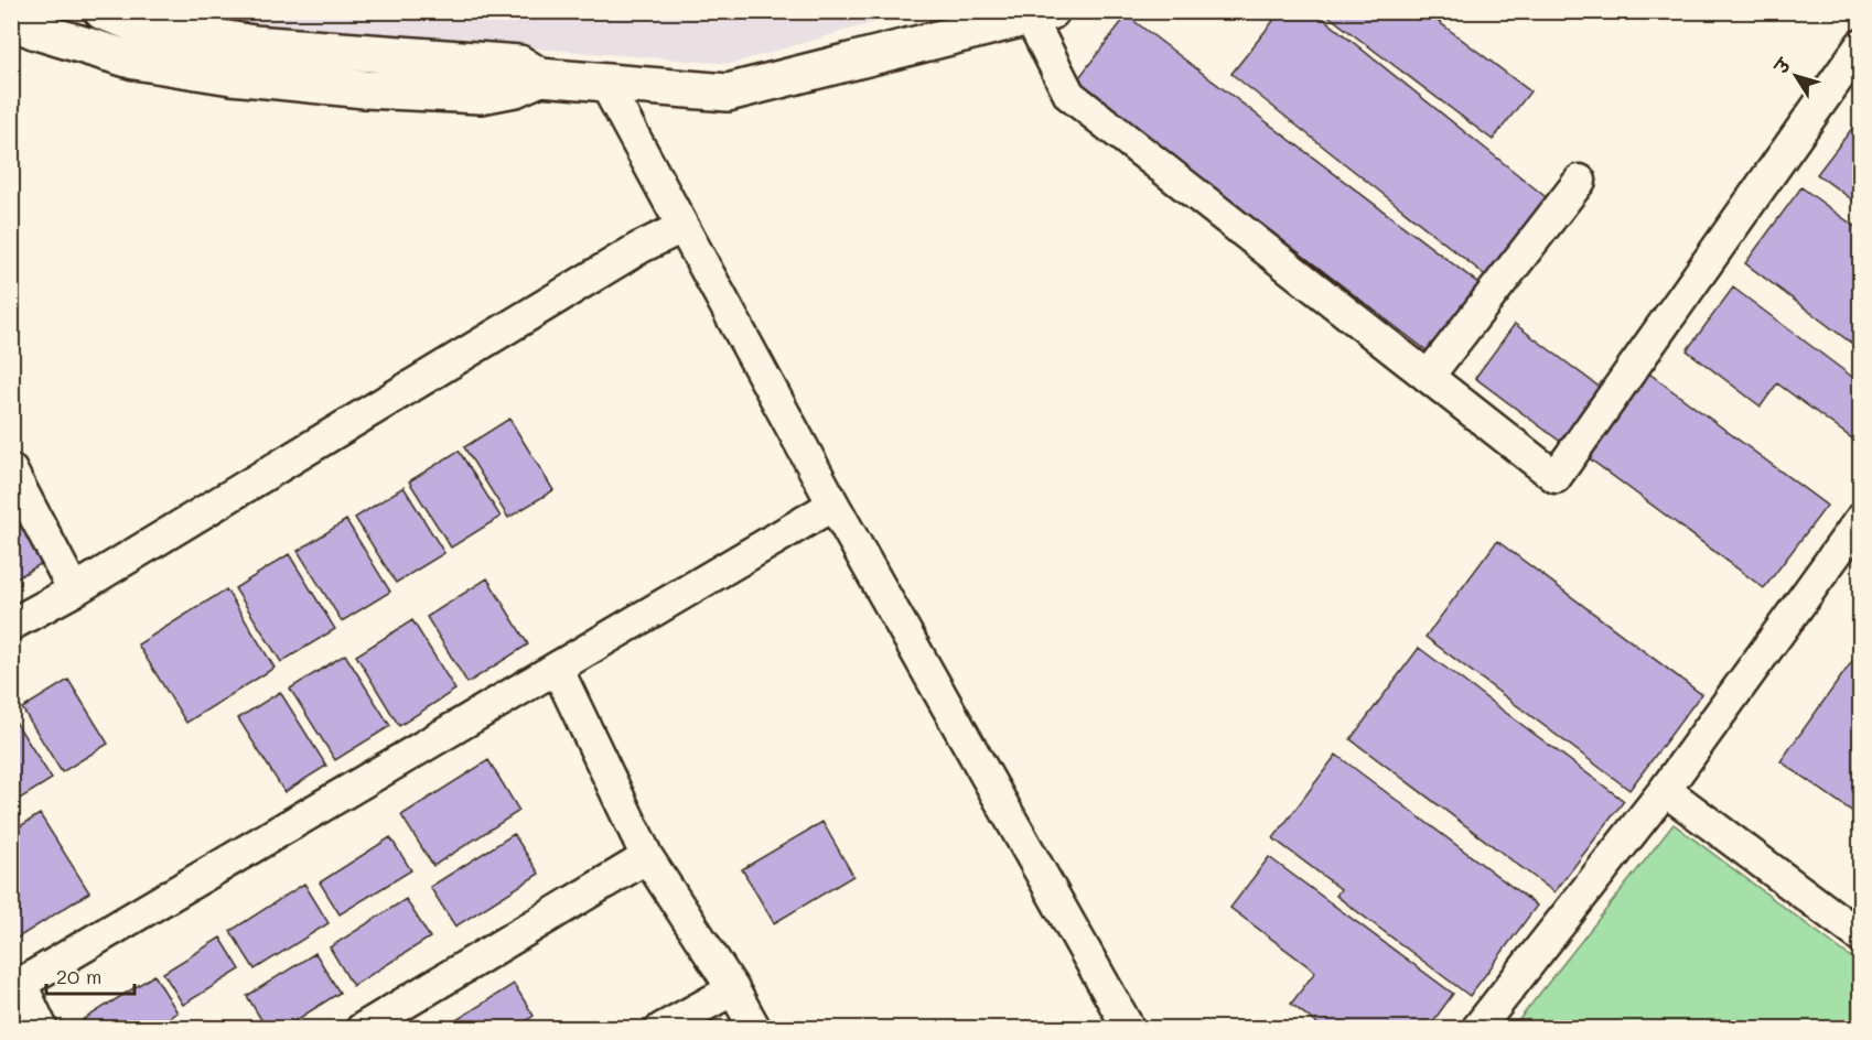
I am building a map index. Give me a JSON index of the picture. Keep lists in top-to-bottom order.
{
  "scale_bar": "20 m",
  "north": "top left"
}
